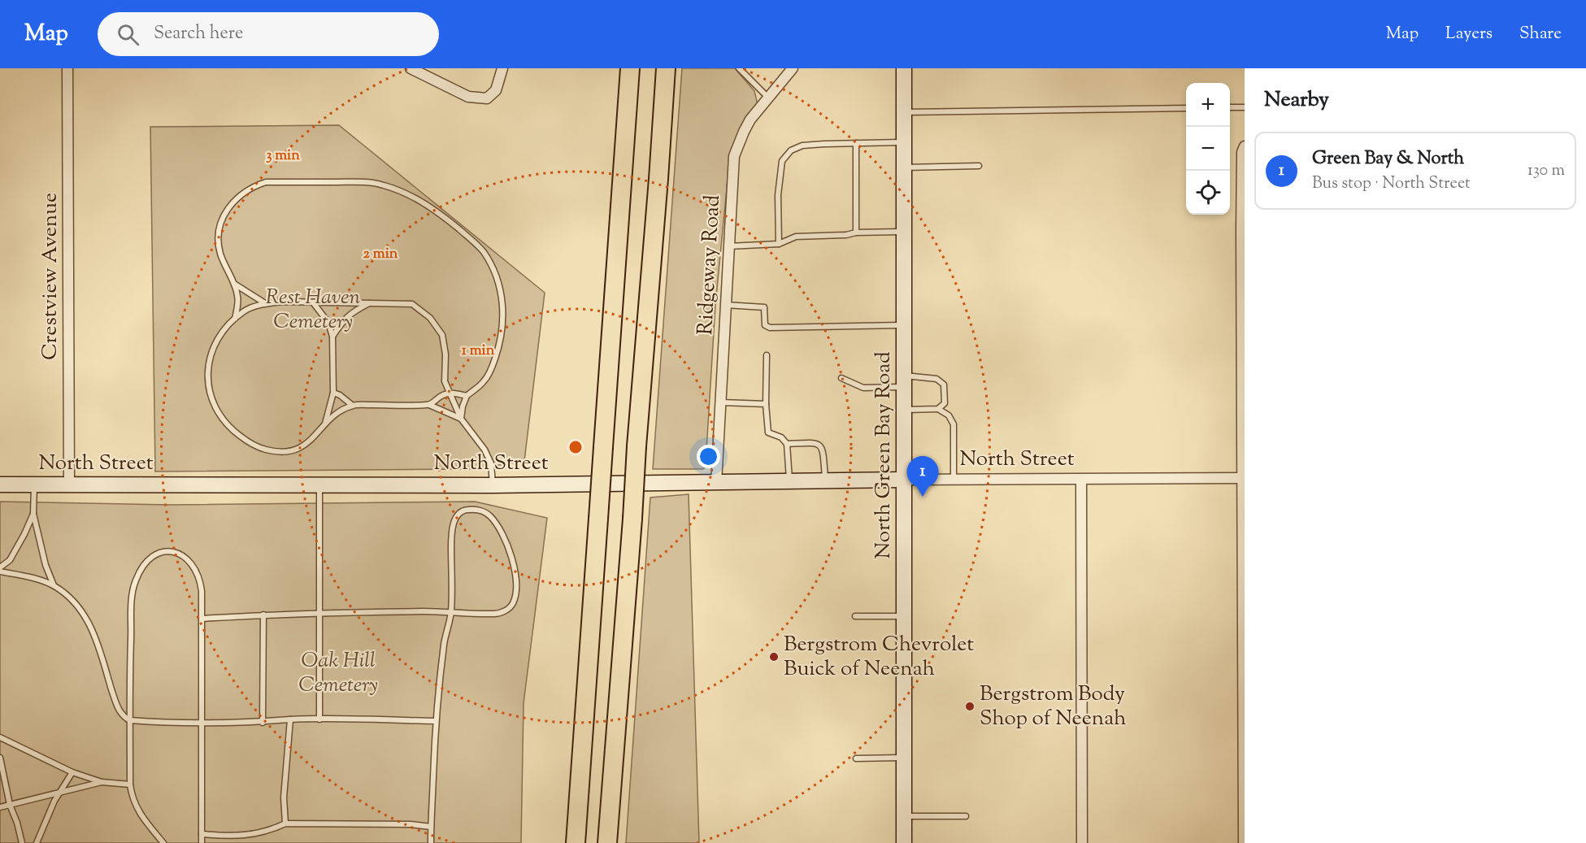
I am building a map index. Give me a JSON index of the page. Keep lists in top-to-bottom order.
{
  "streets": {
    "street": [
      "Ridgeway Road",
      "Crestview Avenue",
      "North Green Bay Road",
      "North Street"
    ]
  },
  "crossings": [
    ["Ridgeway Road", "North Street"],
    ["Crestview Avenue", "North Street"],
    ["North Green Bay Road", "North Street"]
  ],
  "parks": ["Rest Haven Cemetery", "Oak Hill Cemetery"],
  "places": ["Bergstrom Chevrolet Buick of Neenah", "Bergstrom Body Shop of Neenah"],
  "page": {
    "header": "Map",
    "search": "Search here",
    "nav": ["Map", "Layers", "Share"],
    "heading": "Nearby",
    "map_buttons": ["+", "−"],
    "list": [
      {
        "mark": "1",
        "name": "Green Bay & North",
        "note": "Bus stop · North Street",
        "value": "130 m"
      }
    ],
    "pins": "1"
  },
  "rings": ["3 min", "2 min", "1 min"]
}
